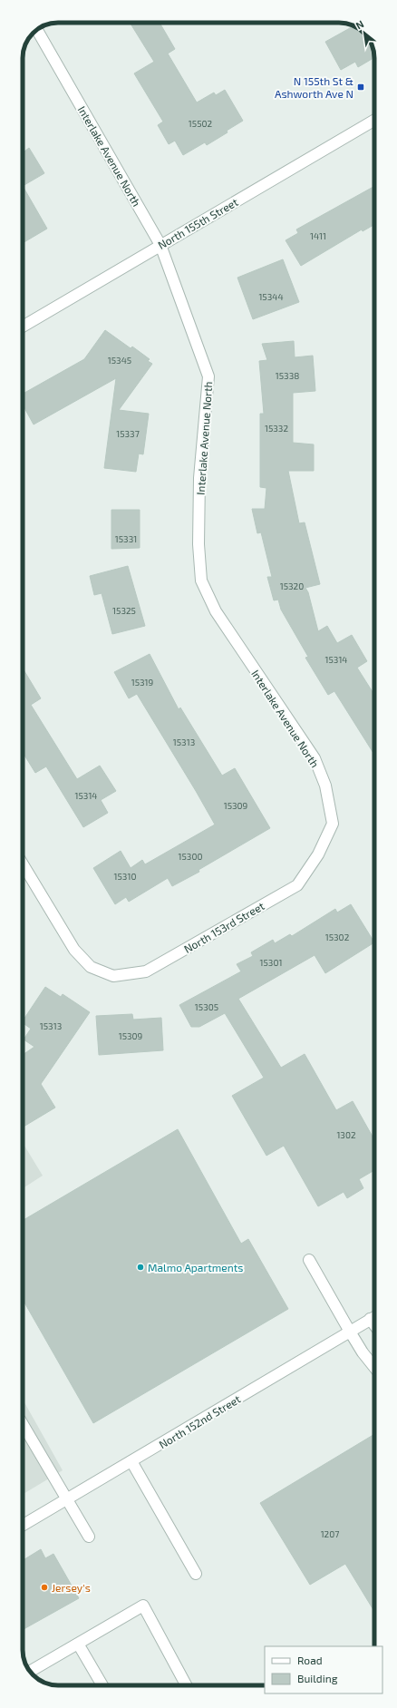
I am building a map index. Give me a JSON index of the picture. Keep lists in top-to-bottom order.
{
  "streets": {
    "street": [
      "Interlake Avenue North",
      "North 155th Street",
      "North 153rd Street",
      "North 152nd Street"
    ]
  },
  "crossings": [
    ["Interlake Avenue North", "North 155th Street"],
    ["Interlake Avenue North", "North 153rd Street"]
  ],
  "places": {
    "transit": ["N 155th St & Ashworth Ave N"],
    "other": ["Malmo Apartments", "Jersey's"]
  },
  "house_numbers": [
    "15502",
    "1411",
    "15344",
    "15345",
    "15338",
    "15332",
    "15337",
    "15331",
    "15320",
    "15325",
    "15314",
    "15319",
    "15313",
    "15314",
    "15309",
    "15300",
    "15310",
    "15302",
    "15301",
    "15305",
    "15313",
    "15309",
    "1302",
    "1207"
  ],
  "legend": ["Road", "Building"],
  "north": "top left"
}
